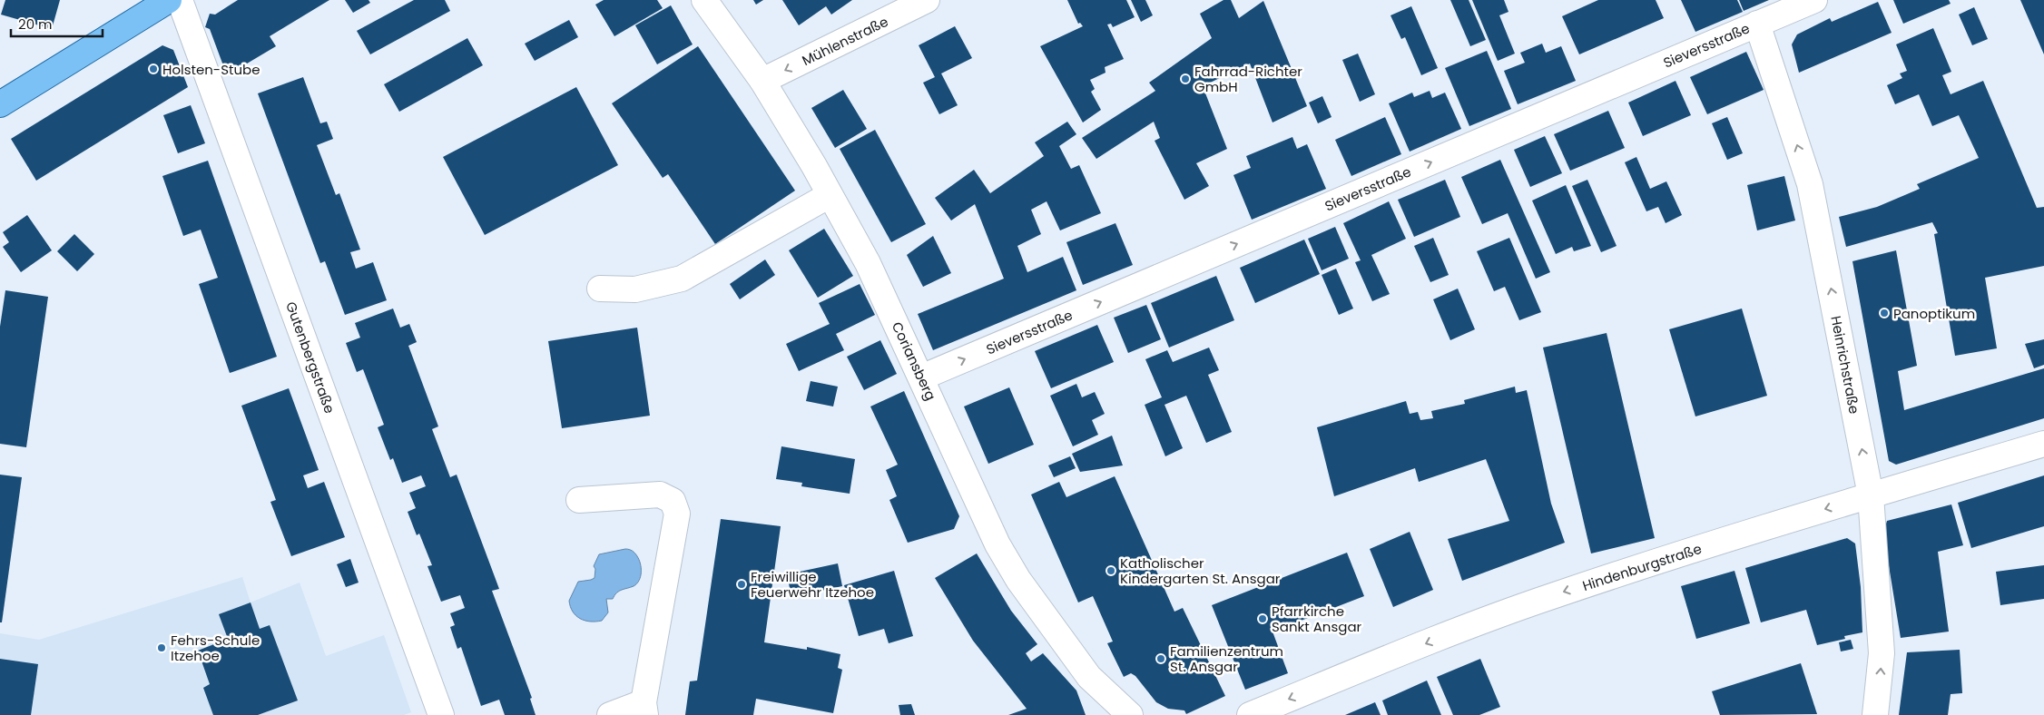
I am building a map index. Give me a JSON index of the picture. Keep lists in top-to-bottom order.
{
  "streets": {
    "street": [
      "Mühlenstraße",
      "Sieversstraße",
      "Gutenbergstraße",
      "Coriansberg",
      "Heinrichstraße",
      "Hindenburgstraße"
    ]
  },
  "crossings": [
    ["Mühlenstraße", "Coriansberg"],
    ["Sieversstraße", "Coriansberg"],
    ["Sieversstraße", "Heinrichstraße"],
    ["Heinrichstraße", "Hindenburgstraße"]
  ],
  "one_way": [
    "Mühlenstraße",
    "Sieversstraße",
    "Heinrichstraße",
    "Hindenburgstraße"
  ],
  "places": [
    "Holsten-Stube",
    "Fahrrad-Richter GmbH",
    "Panoptikum",
    "Katholischer Kindergarten St. Ansgar",
    "Freiwillige Feuerwehr Itzehoe",
    "Pfarrkirche Sankt Ansgar",
    "Fehrs-Schule Itzehoe",
    "Familienzentrum St. Ansgar"
  ],
  "scale_bar": "20 m"
}
